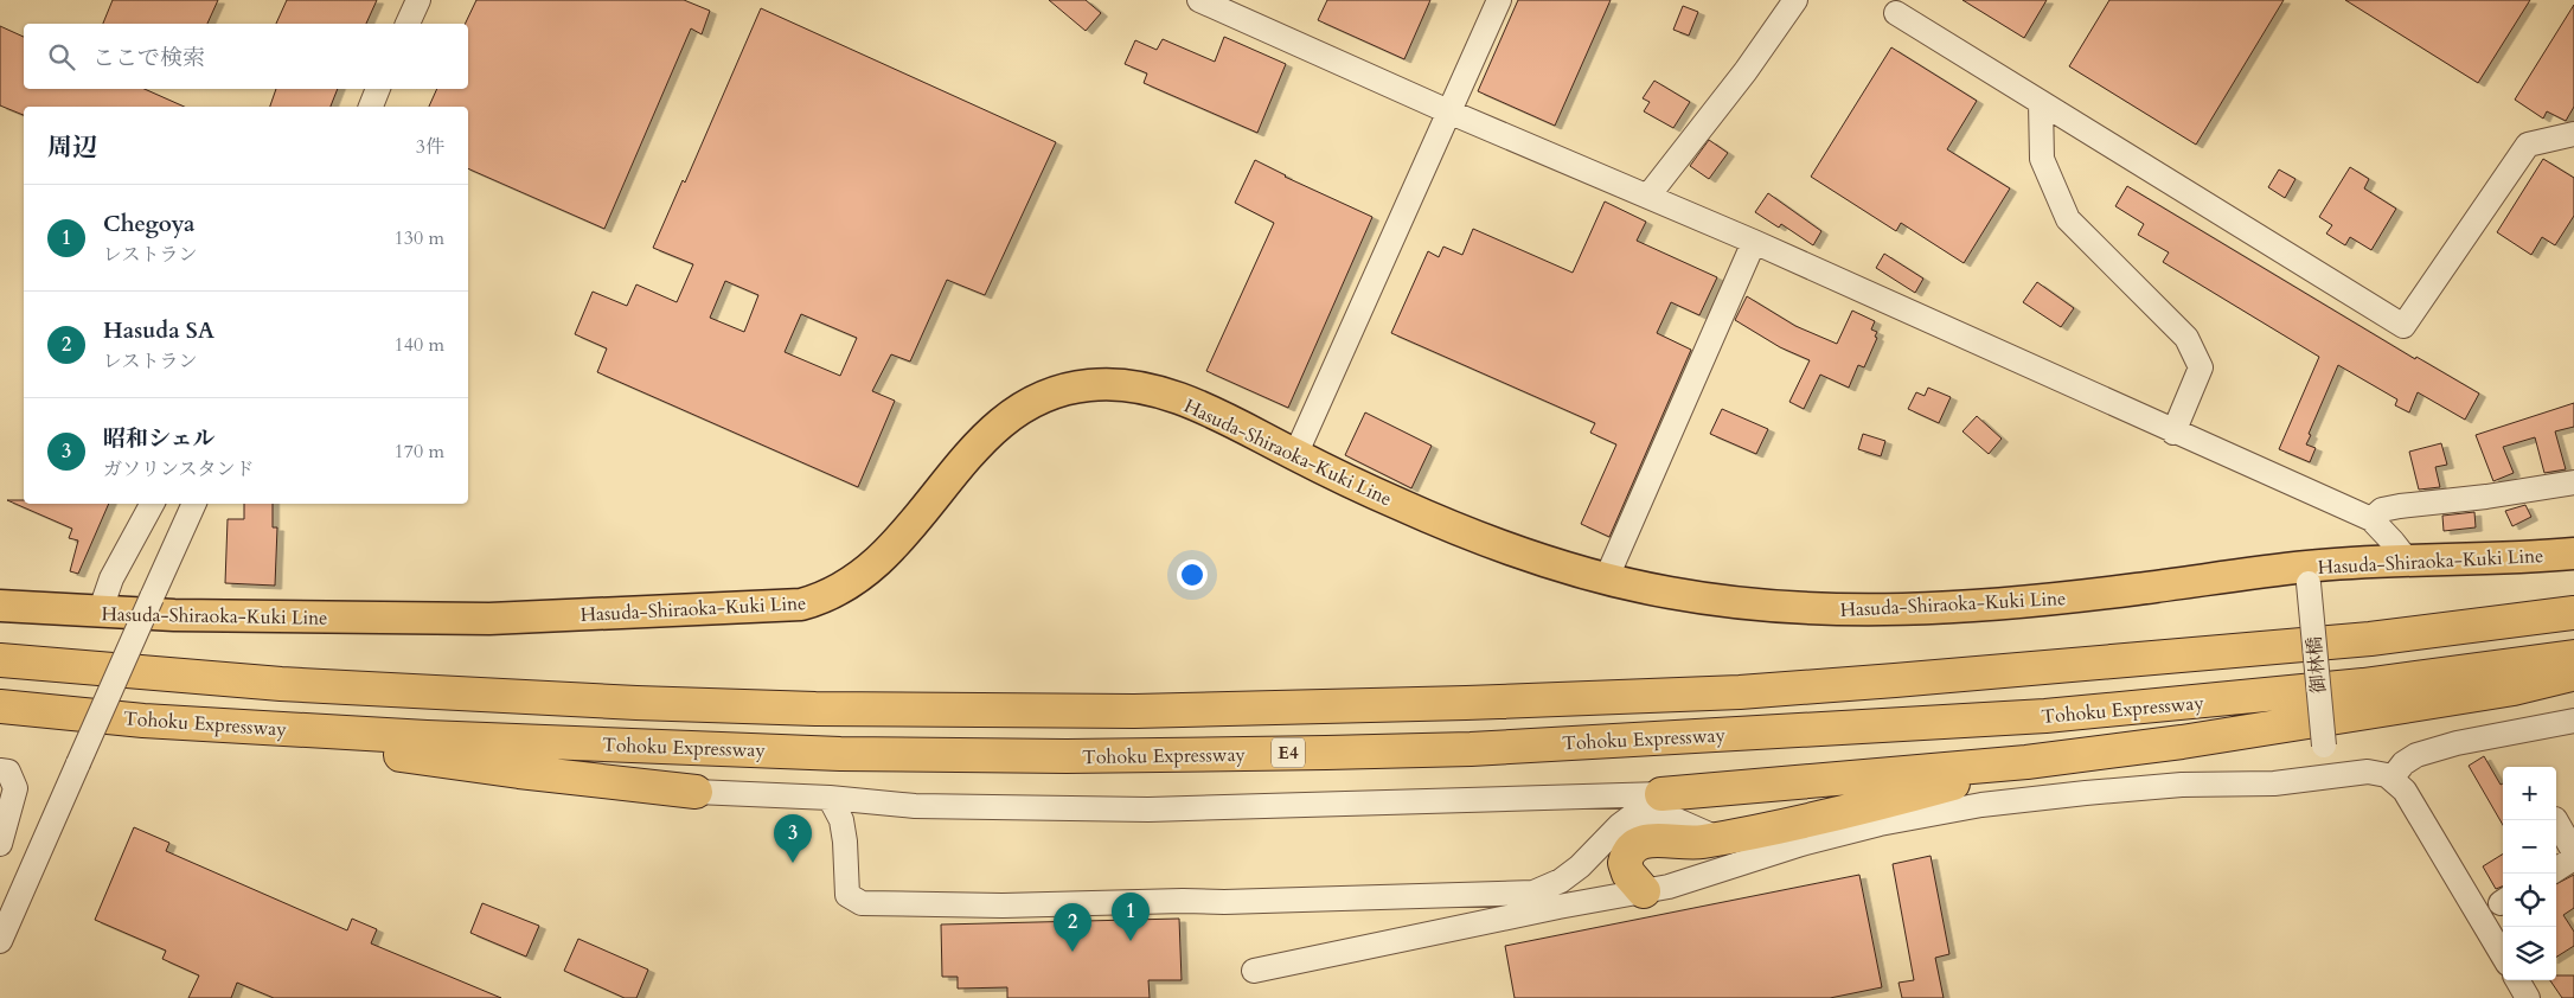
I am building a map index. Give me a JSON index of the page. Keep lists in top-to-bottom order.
{
  "streets": {
    "highway": ["Tohoku Expressway", "E4"],
    "main road": ["Hasuda-Shiraoka-Kuki Line"],
    "street": ["御林橋"]
  },
  "crossings": [
    ["Hasuda-Shiraoka-Kuki Line", "御林橋"]
  ],
  "page": {
    "search": "ここで検索",
    "heading": ["周辺", "3件"],
    "list": [
      {
        "mark": "1",
        "name": "Chegoya",
        "note": "レストラン",
        "value": "130 m"
      },
      {
        "mark": "2",
        "name": "Hasuda SA",
        "note": "レストラン",
        "value": "140 m"
      },
      {
        "mark": "3",
        "name": "昭和シェル",
        "note": "ガソリンスタンド",
        "value": "170 m"
      }
    ],
    "map_buttons": ["+", "−"],
    "pins": ["3", "1", "2"]
  }
}
